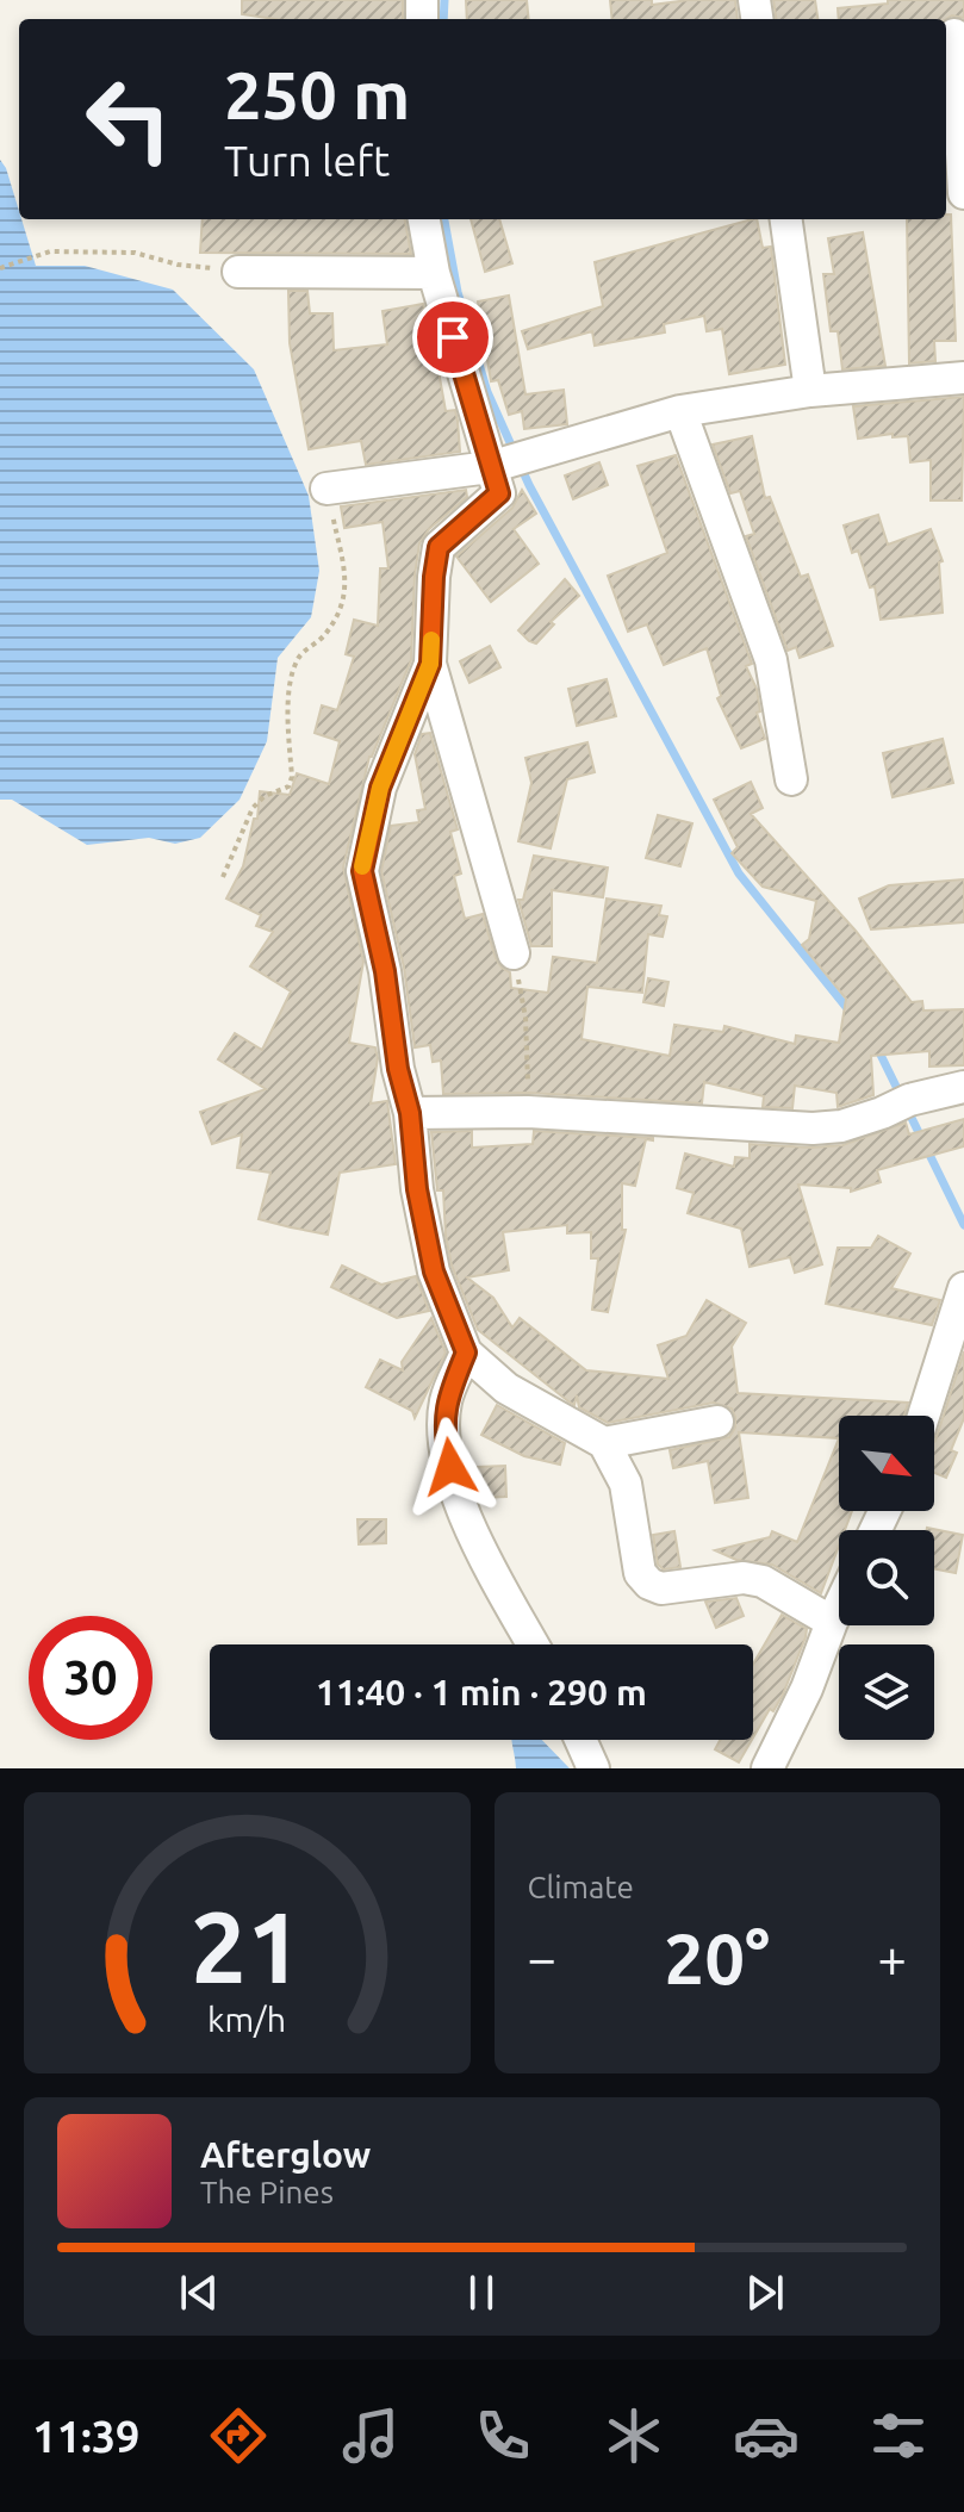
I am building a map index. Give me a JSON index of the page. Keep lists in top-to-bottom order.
{
  "north": "bottom right",
  "page": {
    "turn": ["250 m", "Turn left"],
    "limit": "30",
    "trip": "11:40 · 1 min · 290 m",
    "tile": "Climate",
    "heat": ["−", "20°", "+"],
    "song": ["Afterglow", "The Pines"],
    "tabs": "11:39",
    "gauge": ["21", "km/h"]
  }
}
